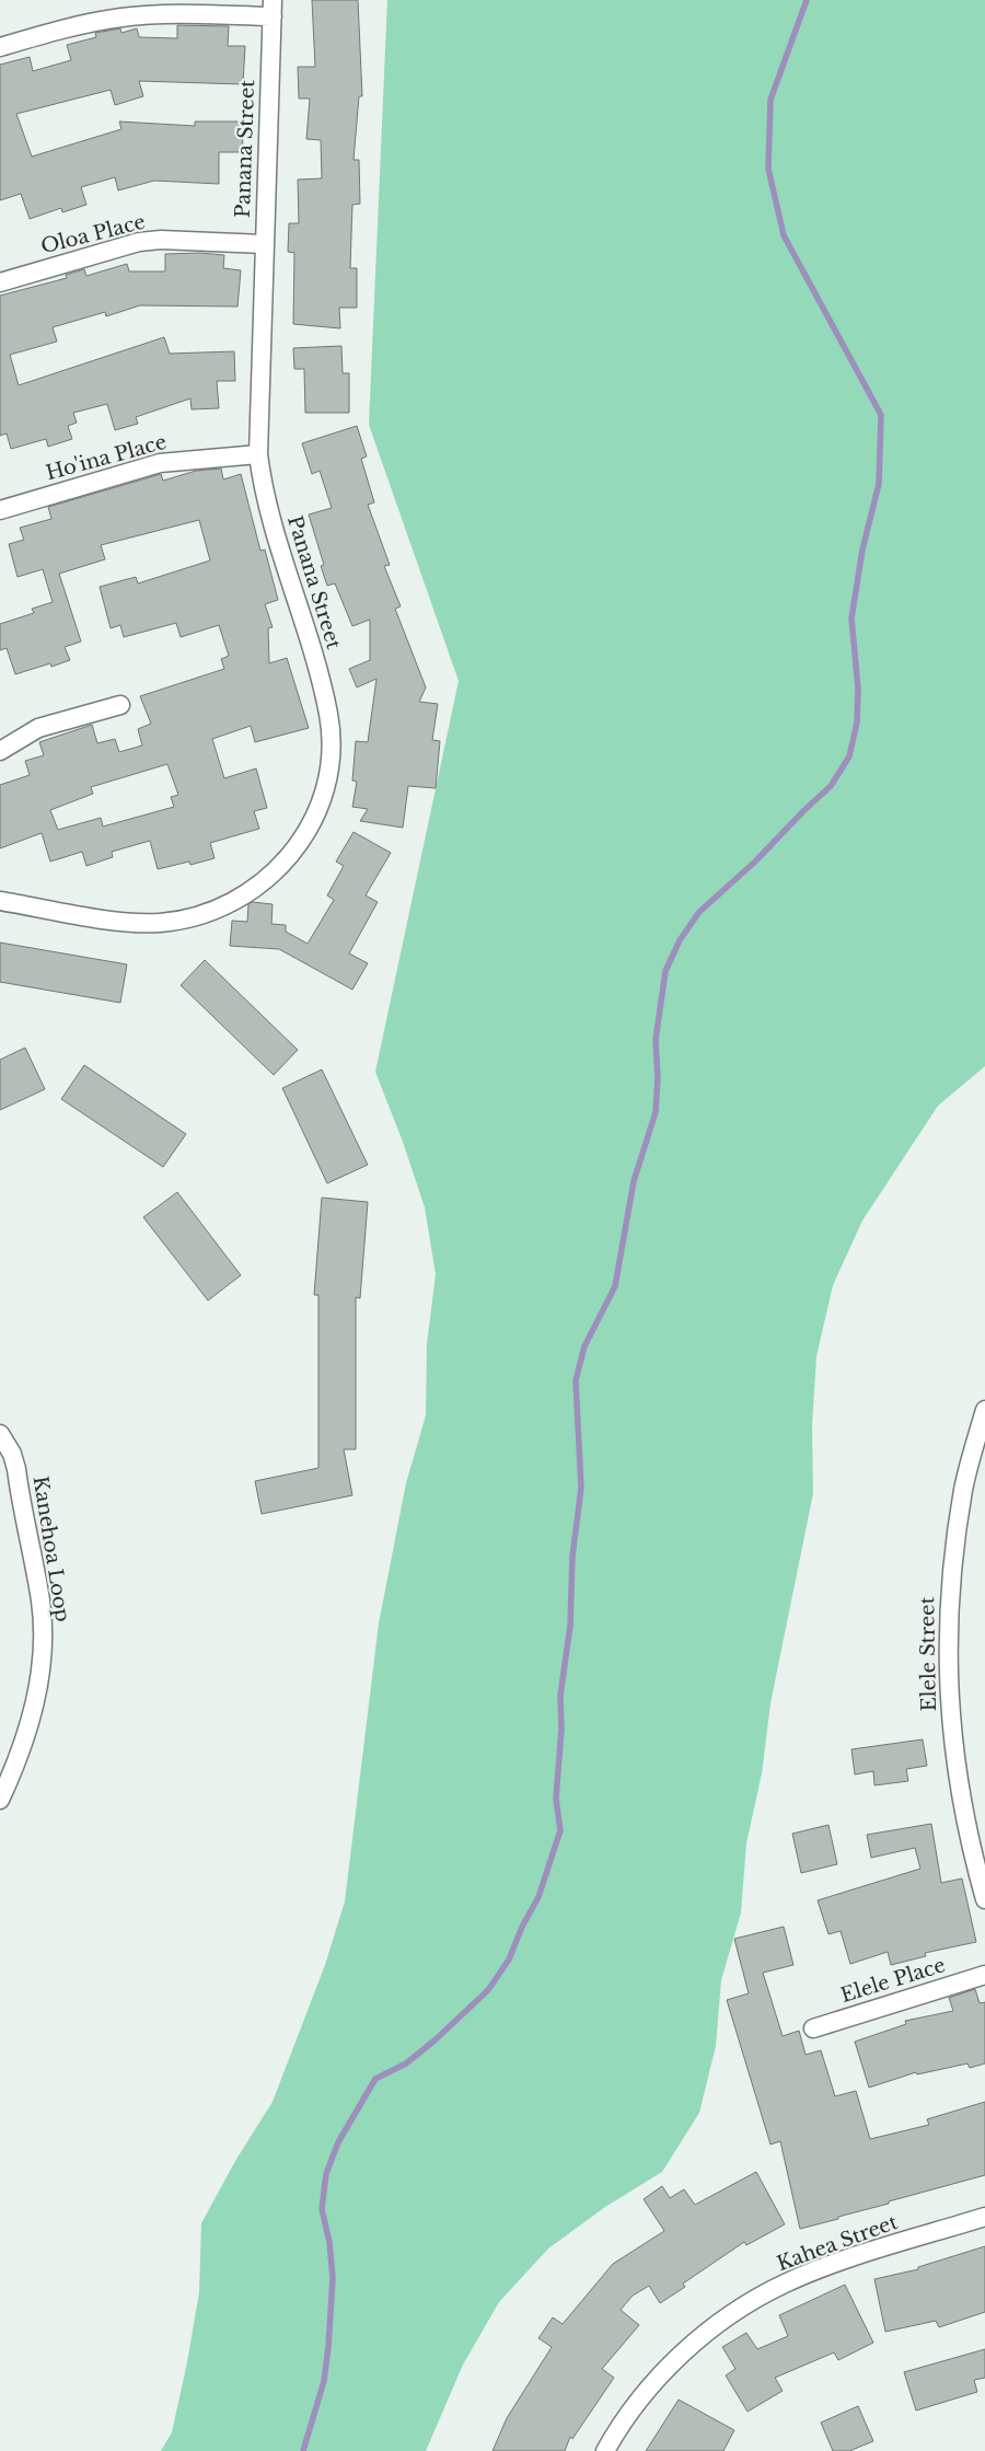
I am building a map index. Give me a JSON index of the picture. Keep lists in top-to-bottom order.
{
  "streets": {
    "street": [
      "Panana Street",
      "Oloa Place",
      "Ho'ina Place",
      "Kanehoa Loop",
      "Elele Street",
      "Elele Place",
      "Kahea Street"
    ]
  },
  "crossings": [
    ["Panana Street", "Oloa Place"],
    ["Panana Street", "Ho'ina Place"]
  ]
}
